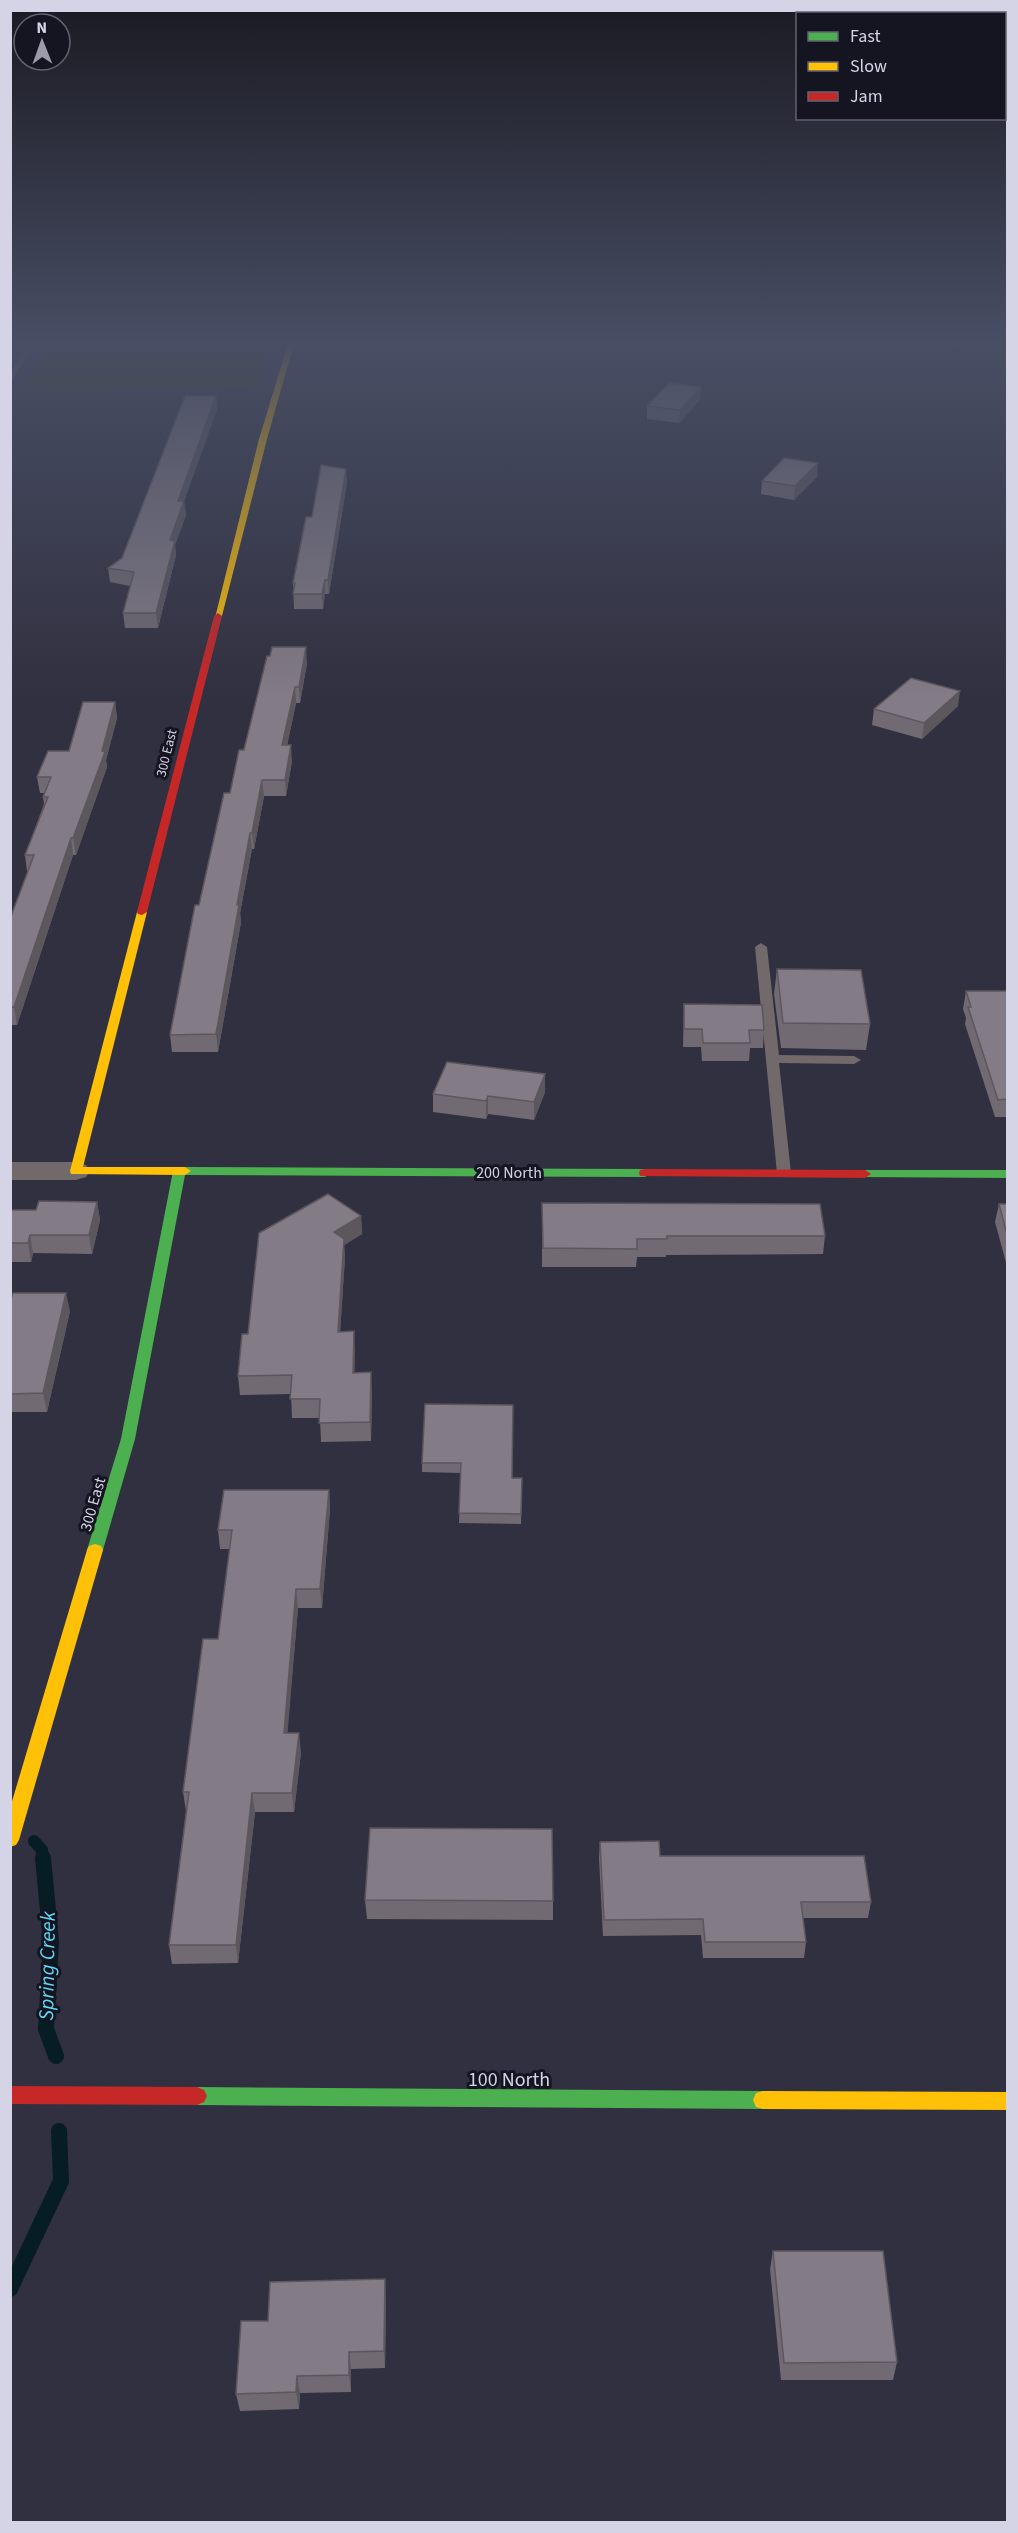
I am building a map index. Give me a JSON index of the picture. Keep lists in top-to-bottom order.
{
  "streets": {
    "street": ["300 East", "200 North", "100 North"]
  },
  "crossings": [
    ["300 East", "200 North"]
  ],
  "water": ["Spring Creek"],
  "legend": ["Fast", "Slow", "Jam"],
  "north": "top"
}
